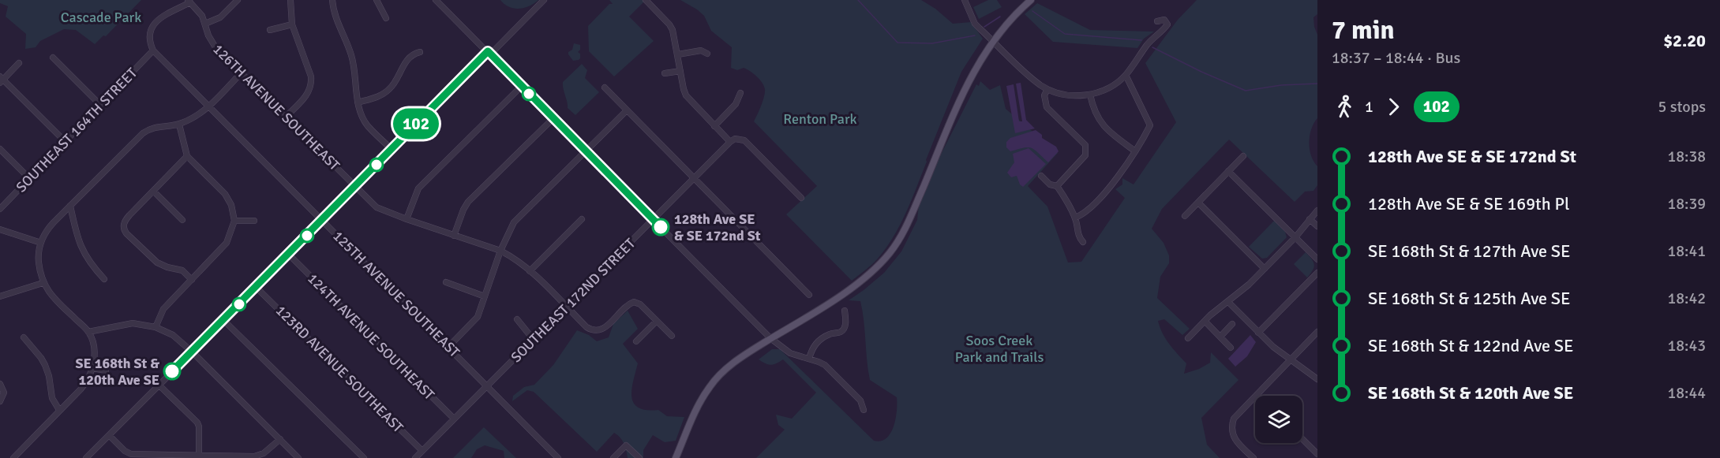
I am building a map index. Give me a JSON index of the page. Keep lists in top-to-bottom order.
{
  "streets": {
    "street": [
      "126TH AVENUE SOUTHEAST",
      "SOUTHEAST 164TH STREET",
      "125TH AVENUE SOUTHEAST",
      "SOUTHEAST 172ND STREET",
      "124TH AVENUE SOUTHEAST",
      "123RD AVENUE SOUTHEAST"
    ]
  },
  "crossings": [
    ["126TH AVENUE SOUTHEAST", "SOUTHEAST 172ND STREET"],
    ["SOUTHEAST 164TH STREET", "125TH AVENUE SOUTHEAST"],
    ["125TH AVENUE SOUTHEAST", "SOUTHEAST 172ND STREET"],
    ["SOUTHEAST 172ND STREET", "124TH AVENUE SOUTHEAST"],
    ["SOUTHEAST 172ND STREET", "123RD AVENUE SOUTHEAST"]
  ],
  "parks": ["Cascade Park", "Renton Park", "Soos Creek Park and Trails"],
  "places": ["128th Ave SE & SE 172nd St", "SE 168th St & 120th Ave SE"],
  "lines": ["bus line 102"],
  "page": {
    "on_map": "102",
    "heading": ["7 min", "18:37 – 18:44 · Bus", "$2.20"],
    "legs": ["1", "102", "5 stops"],
    "list": [
      {
        "name": "128th Ave SE & SE 172nd St",
        "value": "18:38"
      },
      {
        "name": "128th Ave SE & SE 169th Pl",
        "value": "18:39"
      },
      {
        "name": "SE 168th St & 127th Ave SE",
        "value": "18:41"
      },
      {
        "name": "SE 168th St & 125th Ave SE",
        "value": "18:42"
      },
      {
        "name": "SE 168th St & 122nd Ave SE",
        "value": "18:43"
      },
      {
        "name": "SE 168th St & 120th Ave SE",
        "value": "18:44"
      }
    ]
  }
}
